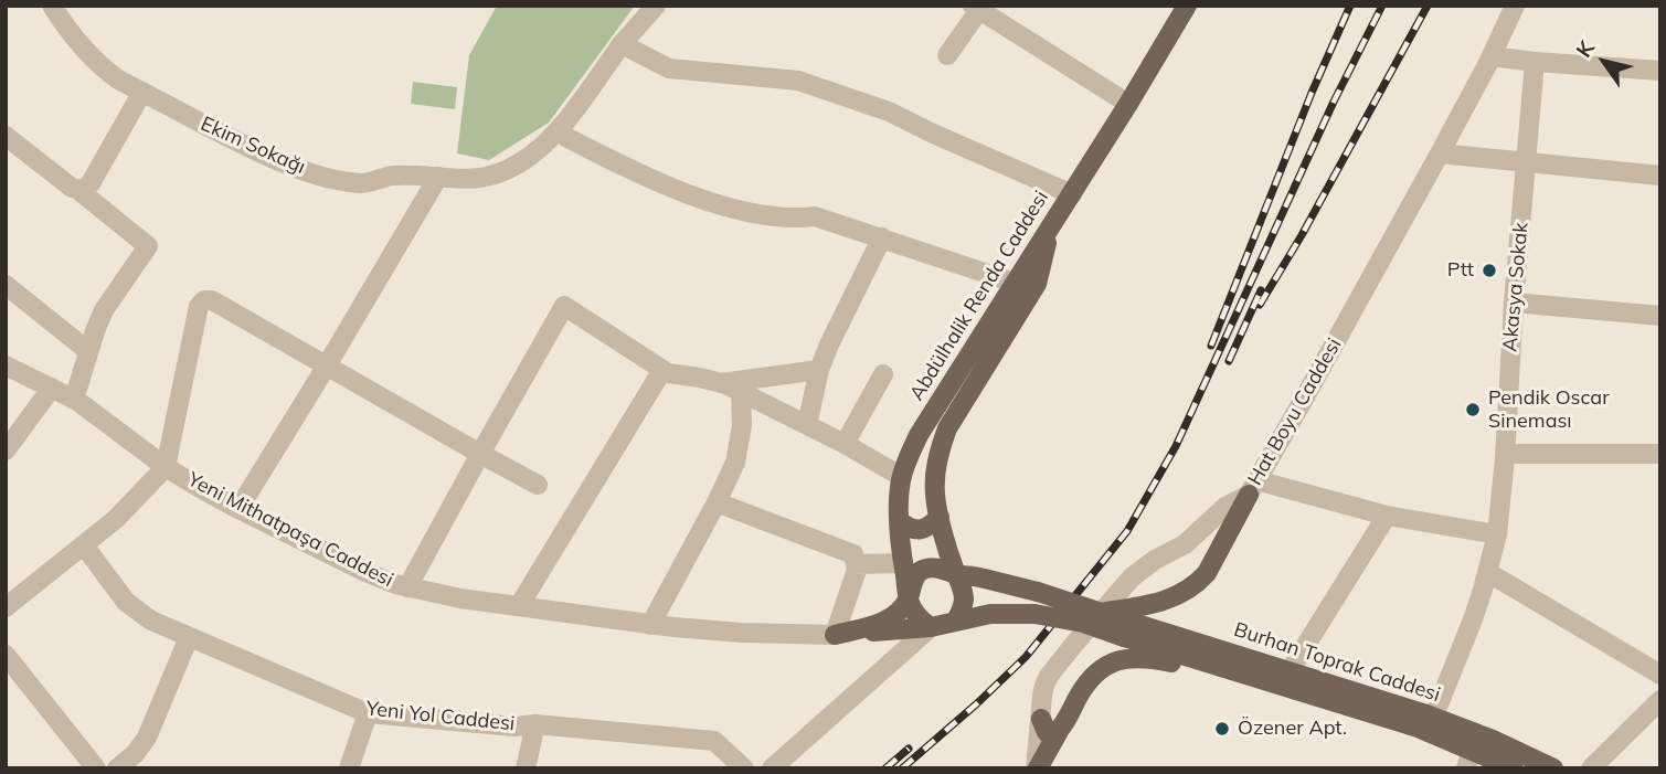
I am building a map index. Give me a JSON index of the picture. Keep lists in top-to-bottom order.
{
  "streets": {
    "main road": ["Abdülhalik Renda Caddesi", "Burhan Toprak Caddesi"],
    "street": [
      "Ekim Sokağı",
      "Akasya Sokak",
      "Hat Boyu Caddesi",
      "Yeni Mithatpaşa Caddesi",
      "Yeni Yol Caddesi"
    ]
  },
  "crossings": [
    ["Akasya Sokak", "Burhan Toprak Caddesi"],
    ["Abdülhalik Renda Caddesi", "Burhan Toprak Caddesi"]
  ],
  "places": ["Ptt", "Pendik Oscar Sineması", "Özener Apt."],
  "north": "top left"
}
